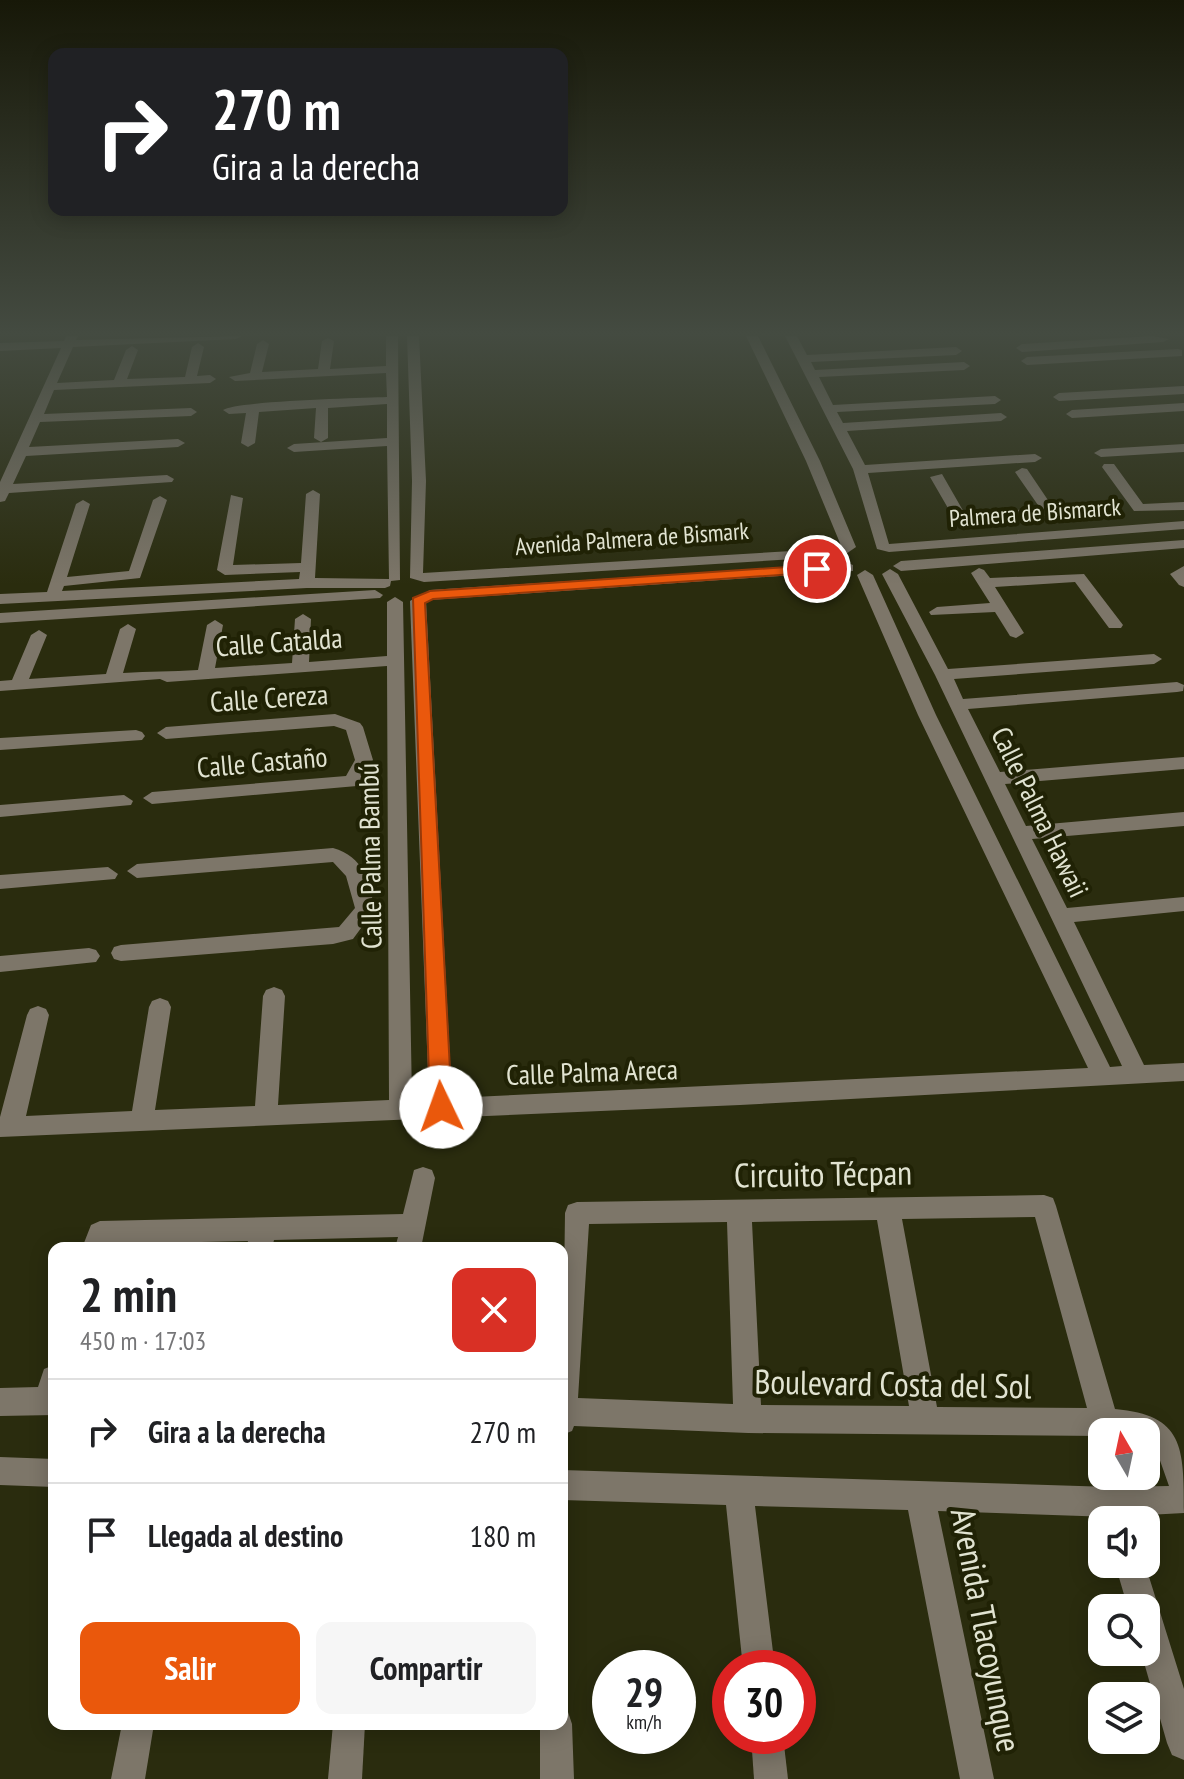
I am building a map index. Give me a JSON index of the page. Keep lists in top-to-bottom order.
{
  "streets": {
    "street": [
      "Palmera de Bismarck",
      "Avenida Palmera de Bismark",
      "Calle Catalda",
      "Calle Cereza",
      "Calle Castaño",
      "Calle Palma Hawaii",
      "Calle Palma Bambú",
      "Calle Palma Areca",
      "Circuito Técpan",
      "Boulevard Costa del Sol",
      "Avenida Tlacoyunque"
    ]
  },
  "crossings": [
    ["Palmera de Bismarck", "Avenida Palmera de Bismark"],
    ["Palmera de Bismarck", "Calle Palma Hawaii"],
    ["Avenida Palmera de Bismark", "Calle Palma Hawaii"],
    ["Avenida Palmera de Bismark", "Calle Palma Bambú"],
    ["Calle Catalda", "Calle Palma Bambú"],
    ["Calle Cereza", "Calle Castaño"],
    ["Calle Palma Hawaii", "Calle Palma Areca"],
    ["Calle Palma Bambú", "Calle Palma Areca"],
    ["Boulevard Costa del Sol", "Avenida Tlacoyunque"]
  ],
  "north": "top",
  "page": {
    "turn": ["270 m", "Gira a la derecha"],
    "heading": ["2 min", "450 m · 17:03"],
    "list": [
      {
        "name": "Gira a la derecha",
        "value": "270 m"
      },
      {
        "name": "Llegada al destino",
        "value": "180 m"
      }
    ],
    "buttons": ["Salir", "Compartir"],
    "speed": "29 km/h",
    "limit": "30"
  }
}
